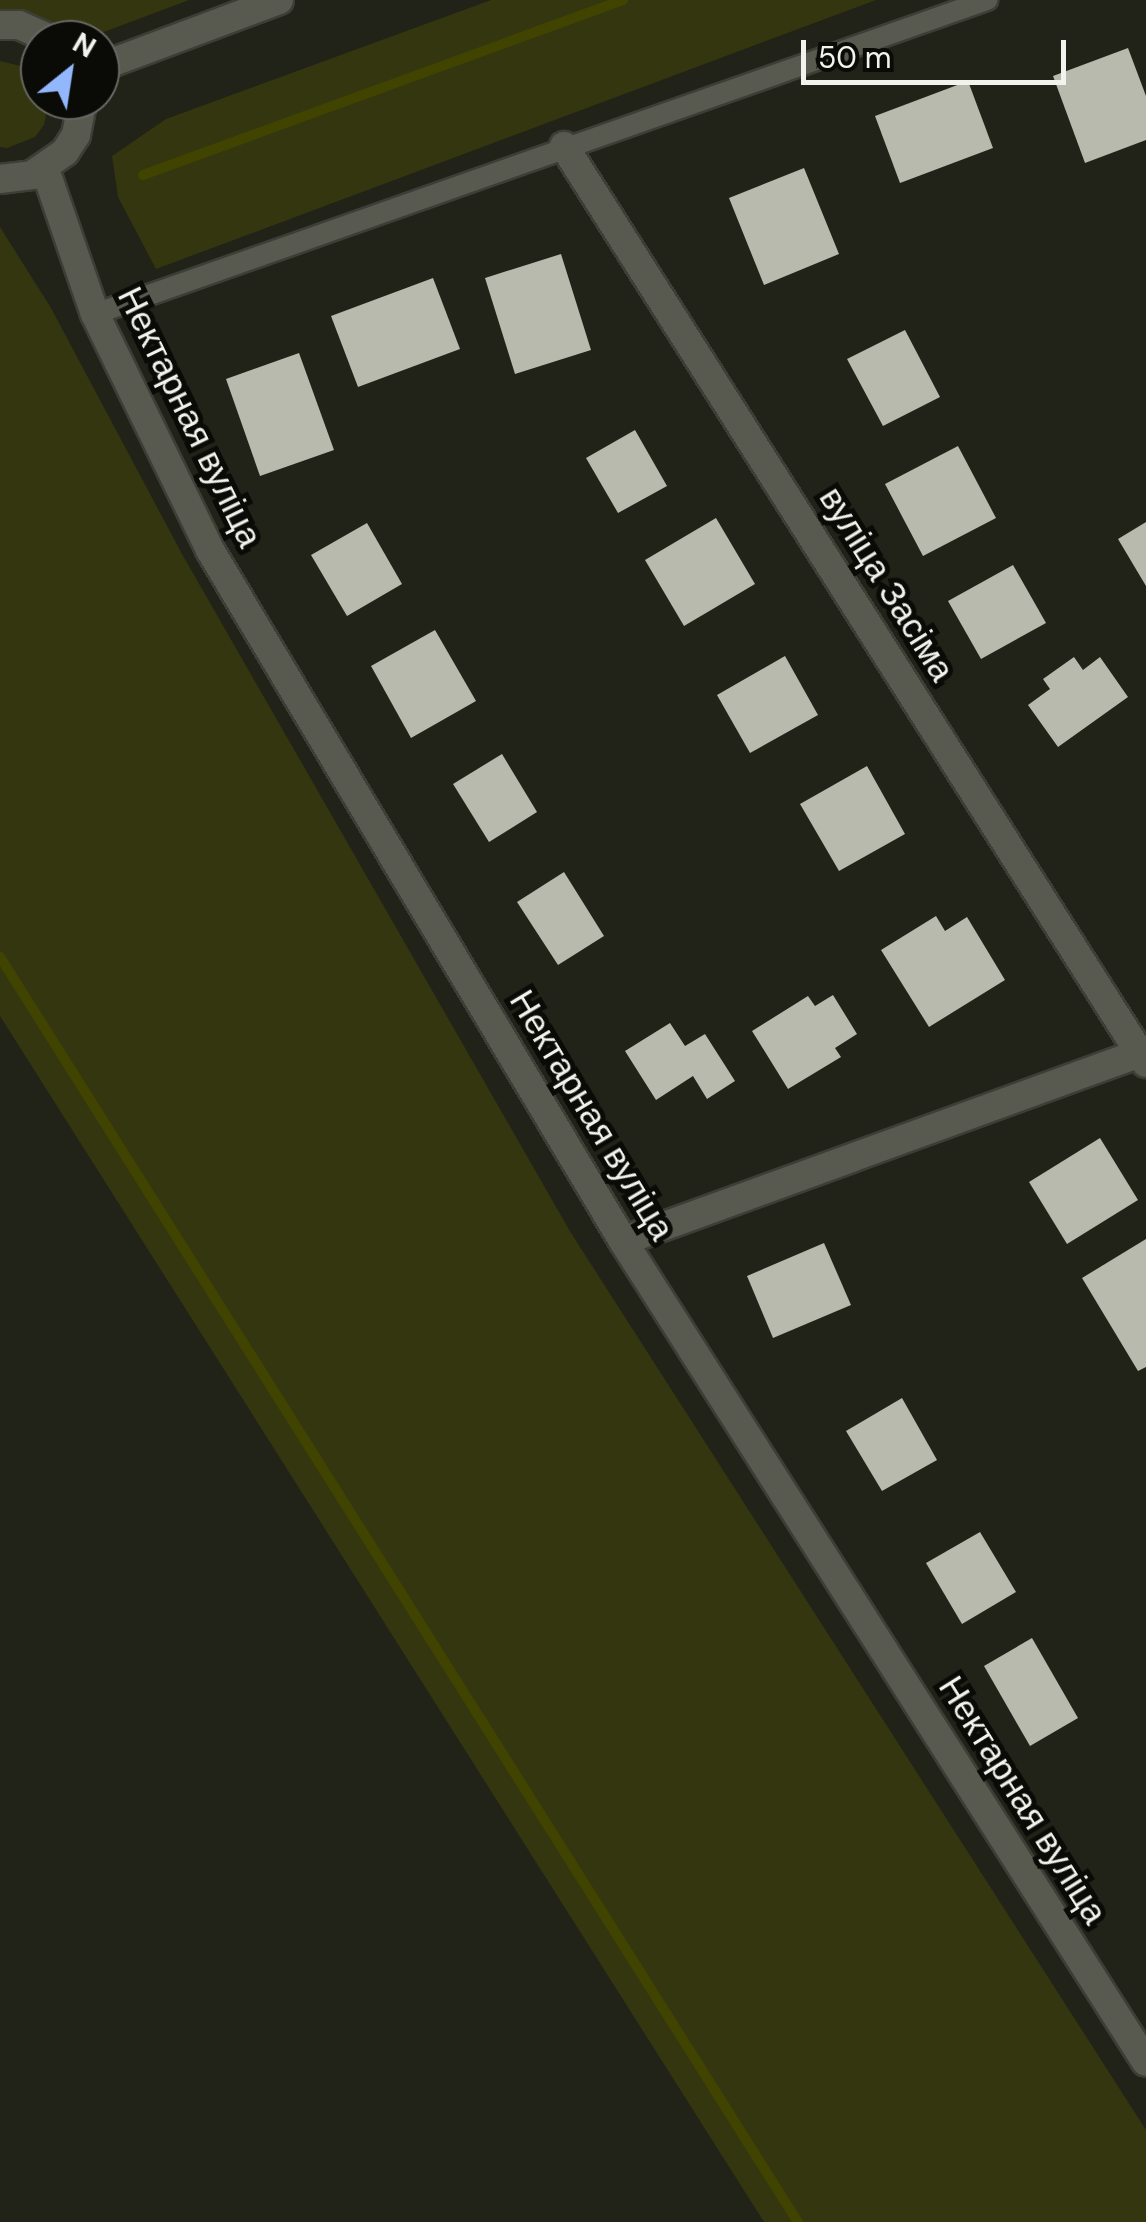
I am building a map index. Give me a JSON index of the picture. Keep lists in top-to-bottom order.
{
  "streets": {
    "street": ["Нектарная вуліца", "вуліца Засіма"]
  },
  "scale_bar": "50 m",
  "north": "top right"
}
